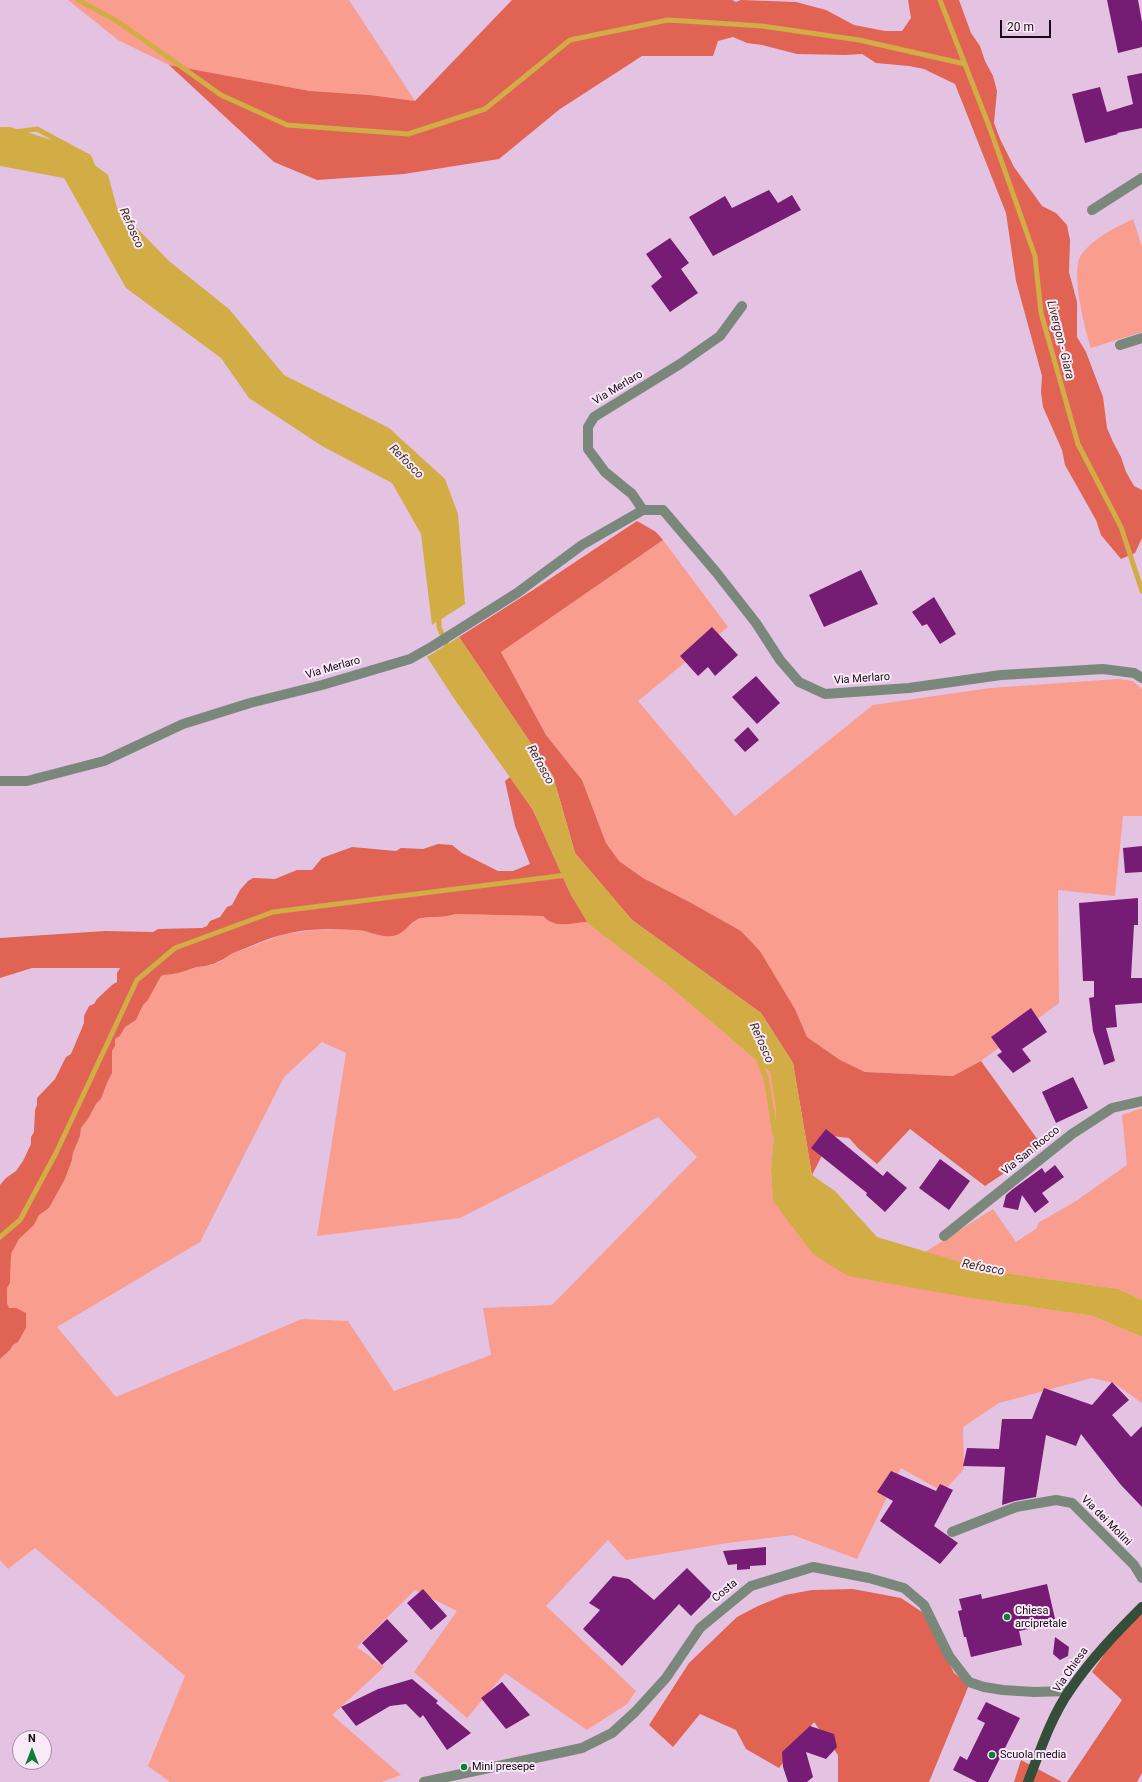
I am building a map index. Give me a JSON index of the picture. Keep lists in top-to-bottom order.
{
  "streets": {
    "main road": ["Via Chiesa"],
    "street": [
      "Via Merlaro",
      "Via San Rocco",
      "Via dei Molini",
      "Costa"
    ]
  },
  "crossings": [
    ["Costa", "Via Chiesa"]
  ],
  "water": ["Refosco", "Livergon - Giara"],
  "places": ["Chiesa arcipretale", "Scuola media", "Mini presepe"],
  "scale_bar": "20 m",
  "north": "top"
}
